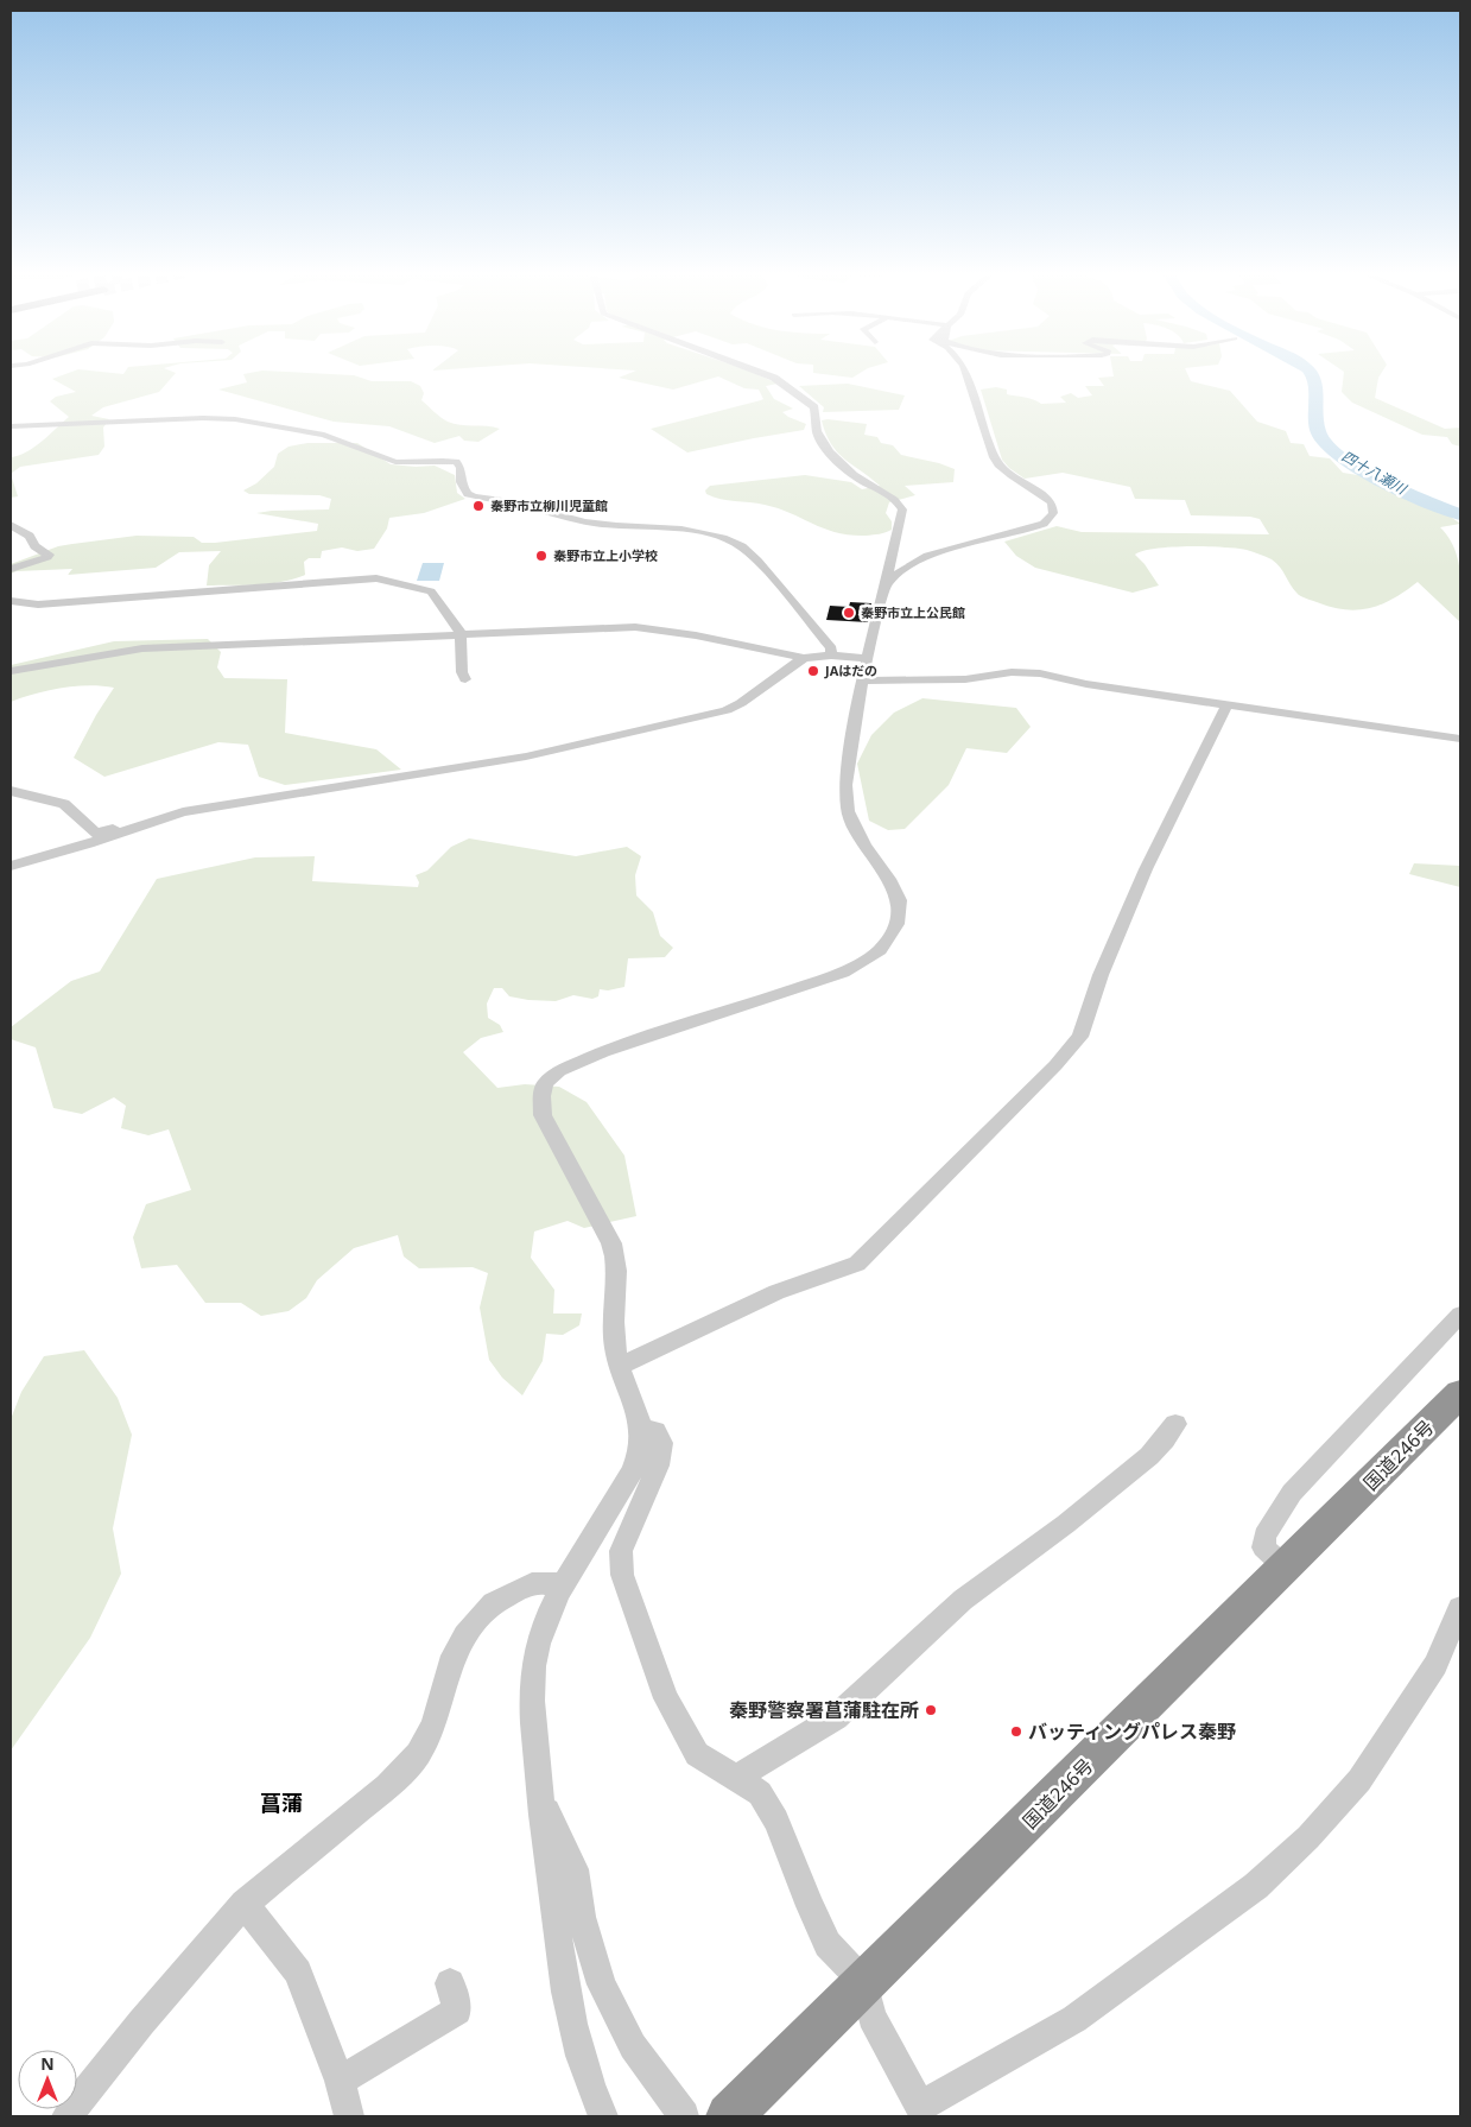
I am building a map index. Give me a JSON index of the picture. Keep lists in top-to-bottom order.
{
  "streets": {
    "highway": ["国道246号"]
  },
  "districts": ["菖蒲"],
  "water": ["四十八瀬川"],
  "places": [
    "秦野市立柳川児童館",
    "秦野市立上小学校",
    "秦野市立上公民館",
    "JAはだの",
    "秦野警察署菖蒲駐在所",
    "バッティングパレス秦野"
  ],
  "north": "top"
}
